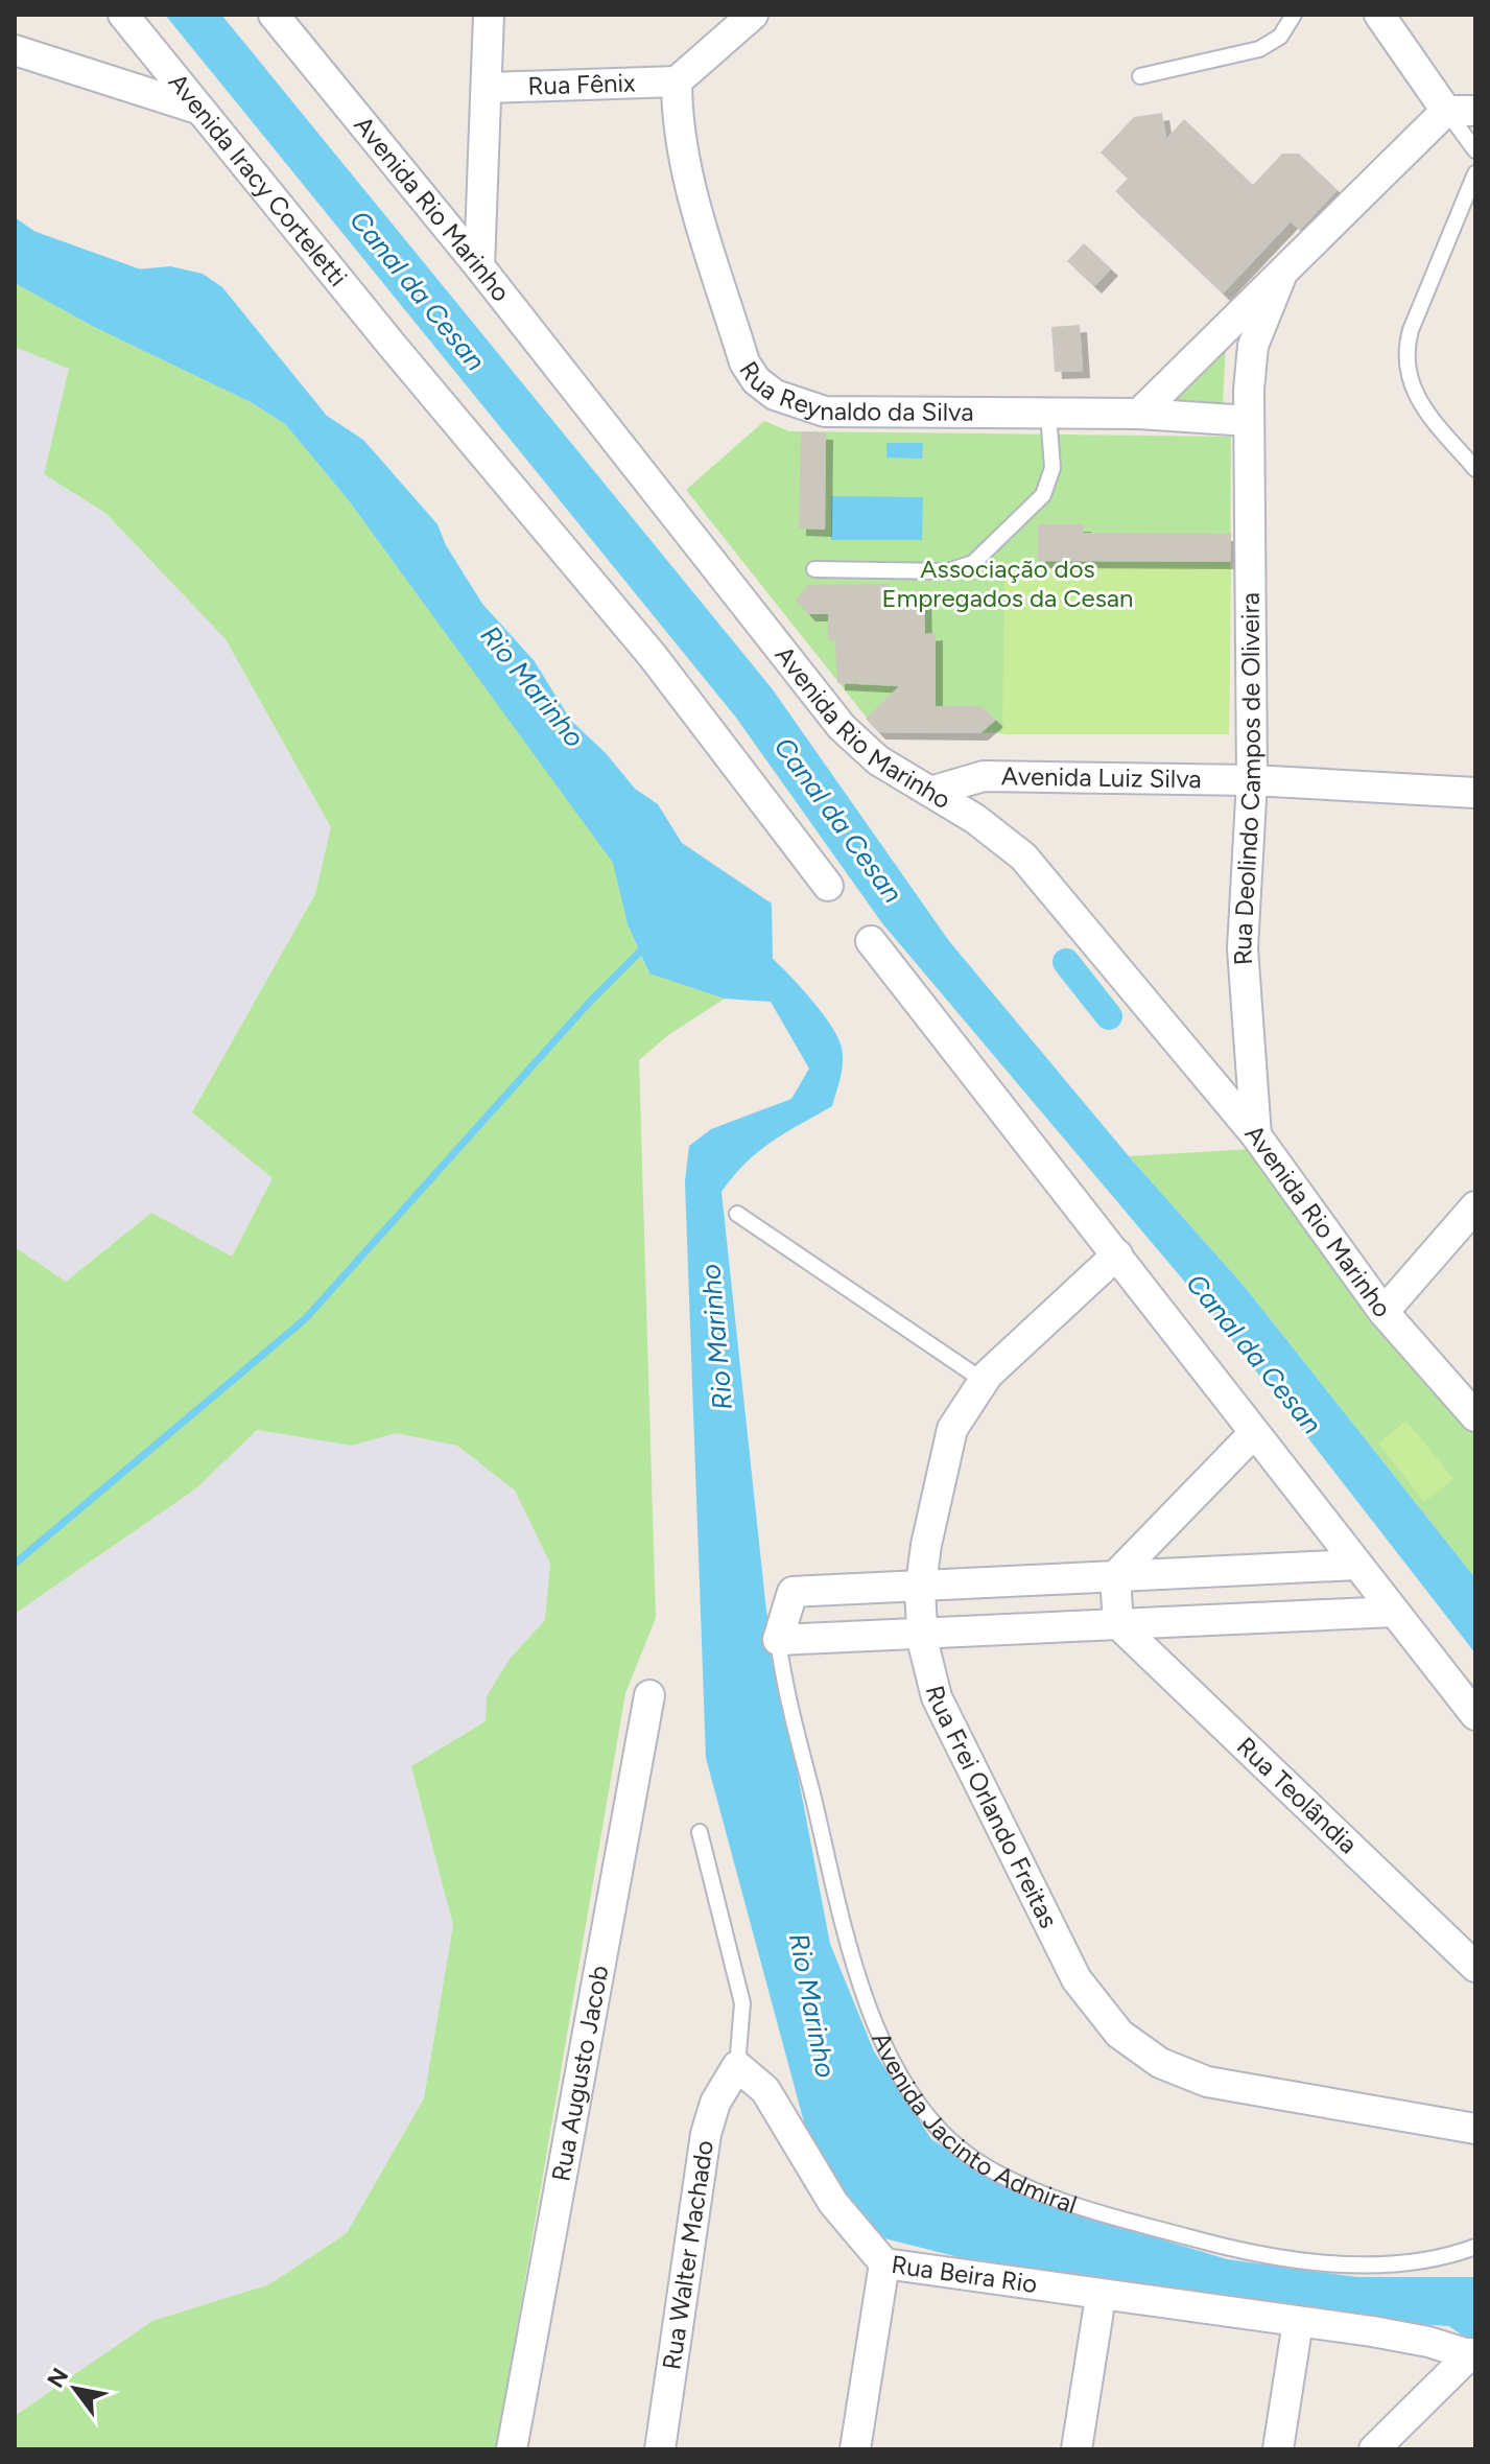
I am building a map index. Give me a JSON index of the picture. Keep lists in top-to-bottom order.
{
  "streets": {
    "street": [
      "Rua Fênix",
      "Avenida Iracy Corteletti",
      "Avenida Rio Marinho",
      "Rua Reynaldo da Silva",
      "Avenida Luiz Silva",
      "Rua Deolindo Campos de Oliveira",
      "Rua Teolândia",
      "Rua Frei Orlando Freitas",
      "Rua Augusto Jacob",
      "Avenida Jacinto Admiral",
      "Rua Walter Machado",
      "Rua Beira Rio"
    ]
  },
  "crossings": [
    ["Rua Fênix", "Rua Reynaldo da Silva"],
    ["Avenida Rio Marinho", "Avenida Luiz Silva"],
    ["Avenida Rio Marinho", "Rua Deolindo Campos de Oliveira"],
    ["Rua Reynaldo da Silva", "Rua Deolindo Campos de Oliveira"],
    ["Avenida Luiz Silva", "Rua Deolindo Campos de Oliveira"],
    ["Rua Frei Orlando Freitas", "Avenida Jacinto Admiral"],
    ["Rua Walter Machado", "Rua Beira Rio"]
  ],
  "water": ["Canal da Cesan", "Rio Marinho"],
  "parks": ["Associação dos Empregados da Cesan"],
  "north": "top left"
}
